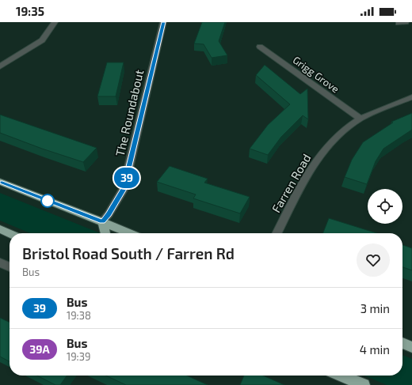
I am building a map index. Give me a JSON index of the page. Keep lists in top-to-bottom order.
{
  "streets": {
    "street": ["Grigg Grove", "The Roundabout", "Farren Road"]
  },
  "crossings": [
    ["Grigg Grove", "Farren Road"]
  ],
  "lines": ["bus line 39"],
  "page": {
    "status": "19:35",
    "on_map": "39",
    "heading": ["Bristol Road South / Farren Rd", "Bus"],
    "list": [
      {
        "mark": "39",
        "name": "Bus",
        "note": "19:38",
        "value": "3 min"
      },
      {
        "mark": "39A",
        "name": "Bus",
        "note": "19:39",
        "value": "4 min"
      }
    ]
  }
}
